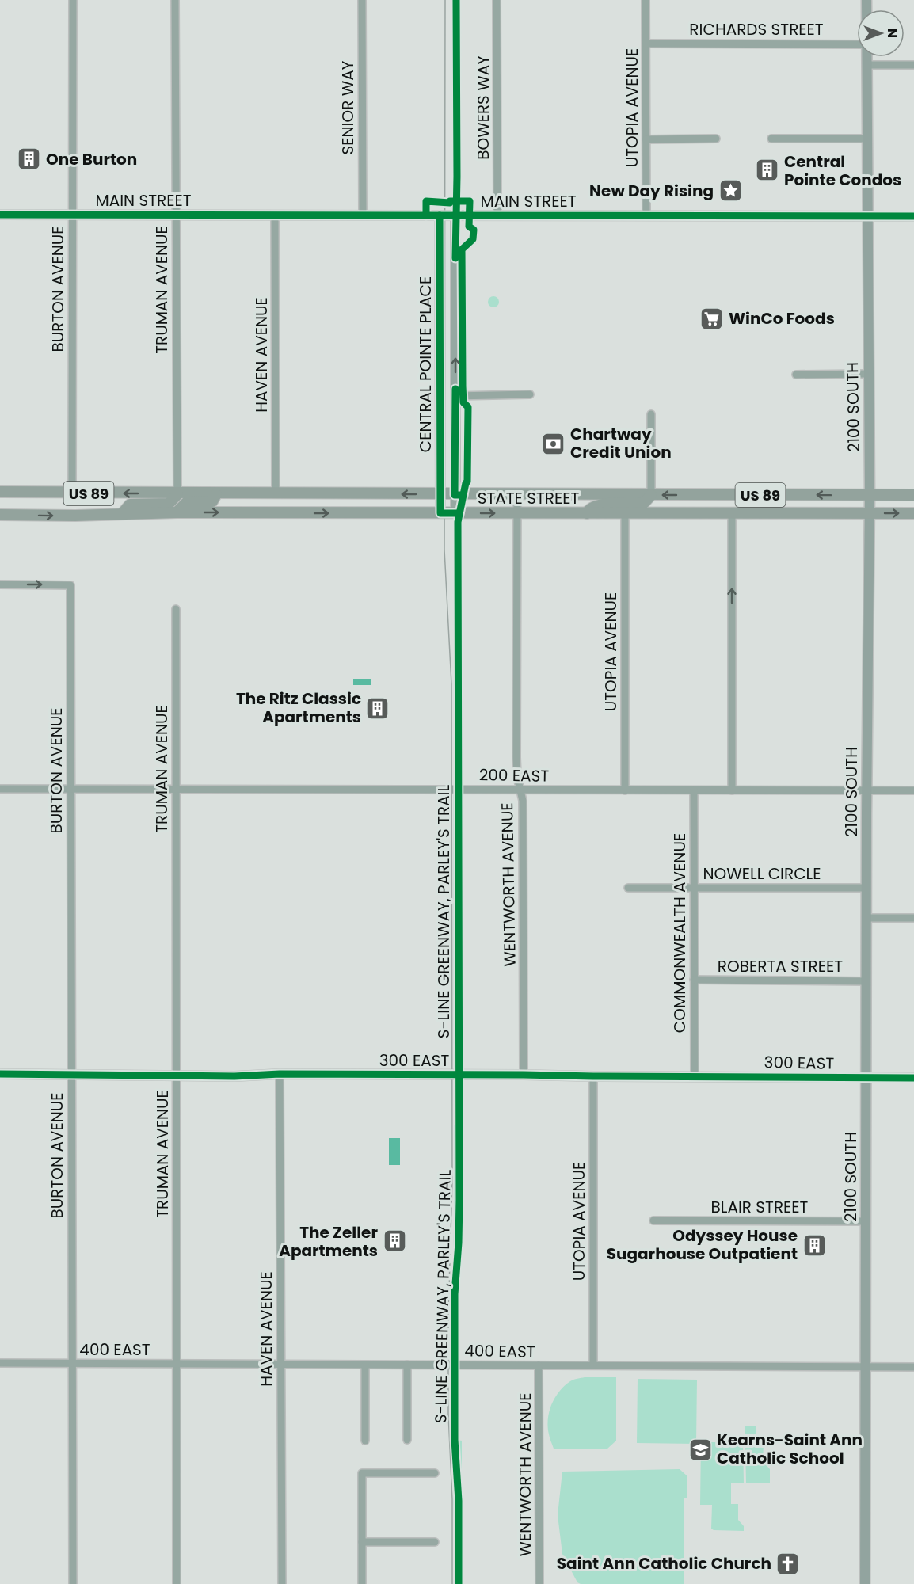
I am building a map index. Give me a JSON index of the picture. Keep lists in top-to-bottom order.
{
  "streets": {
    "main road": ["2100 SOUTH", "US 89", "STATE STREET"],
    "street": [
      "RICHARDS STREET",
      "SENIOR WAY",
      "BOWERS WAY",
      "UTOPIA AVENUE",
      "MAIN STREET",
      "BURTON AVENUE",
      "TRUMAN AVENUE",
      "HAVEN AVENUE",
      "CENTRAL POINTE PLACE",
      "200 EAST",
      "NOWELL CIRCLE",
      "WENTWORTH AVENUE",
      "COMMONWEALTH AVENUE",
      "ROBERTA STREET",
      "300 EAST",
      "BLAIR STREET",
      "400 EAST"
    ],
    "cycle path": ["S-LINE GREENWAY, PARLEY'S TRAIL"]
  },
  "crossings": [
    ["RICHARDS STREET", "UTOPIA AVENUE"],
    ["SENIOR WAY", "MAIN STREET"],
    ["BOWERS WAY", "MAIN STREET"],
    ["UTOPIA AVENUE", "MAIN STREET"],
    ["UTOPIA AVENUE", "STATE STREET"],
    ["UTOPIA AVENUE", "200 EAST"],
    ["UTOPIA AVENUE", "300 EAST"],
    ["UTOPIA AVENUE", "400 EAST"],
    ["MAIN STREET", "BURTON AVENUE"],
    ["MAIN STREET", "TRUMAN AVENUE"],
    ["MAIN STREET", "HAVEN AVENUE"],
    ["MAIN STREET", "CENTRAL POINTE PLACE"],
    ["MAIN STREET", "2100 SOUTH"],
    ["BURTON AVENUE", "STATE STREET"],
    ["BURTON AVENUE", "200 EAST"],
    ["BURTON AVENUE", "300 EAST"],
    ["BURTON AVENUE", "400 EAST"],
    ["TRUMAN AVENUE", "STATE STREET"],
    ["TRUMAN AVENUE", "200 EAST"],
    ["TRUMAN AVENUE", "300 EAST"],
    ["TRUMAN AVENUE", "400 EAST"],
    ["HAVEN AVENUE", "STATE STREET"],
    ["HAVEN AVENUE", "300 EAST"],
    ["HAVEN AVENUE", "400 EAST"],
    ["CENTRAL POINTE PLACE", "STATE STREET"],
    ["2100 SOUTH", "STATE STREET"],
    ["2100 SOUTH", "200 EAST"],
    ["2100 SOUTH", "NOWELL CIRCLE"],
    ["2100 SOUTH", "ROBERTA STREET"],
    ["2100 SOUTH", "300 EAST"],
    ["2100 SOUTH", "BLAIR STREET"],
    ["2100 SOUTH", "400 EAST"],
    ["STATE STREET", "WENTWORTH AVENUE"],
    ["200 EAST", "WENTWORTH AVENUE"],
    ["200 EAST", "COMMONWEALTH AVENUE"],
    ["NOWELL CIRCLE", "COMMONWEALTH AVENUE"],
    ["WENTWORTH AVENUE", "300 EAST"],
    ["WENTWORTH AVENUE", "400 EAST"],
    ["COMMONWEALTH AVENUE", "ROBERTA STREET"],
    ["COMMONWEALTH AVENUE", "300 EAST"]
  ],
  "places": {
    "building": [
      "One Burton",
      "Central Pointe Condos",
      "The Ritz Classic Apartments",
      "The Zeller Apartments",
      "Odyssey House Sugarhouse Outpatient"
    ],
    "place": ["New Day Rising"],
    "supermarket": ["WinCo Foods"],
    "bank": ["Chartway Credit Union"],
    "school or university": ["Kearns-Saint Ann Catholic School"],
    "church": ["Saint Ann Catholic Church"]
  },
  "north": "right"
}
